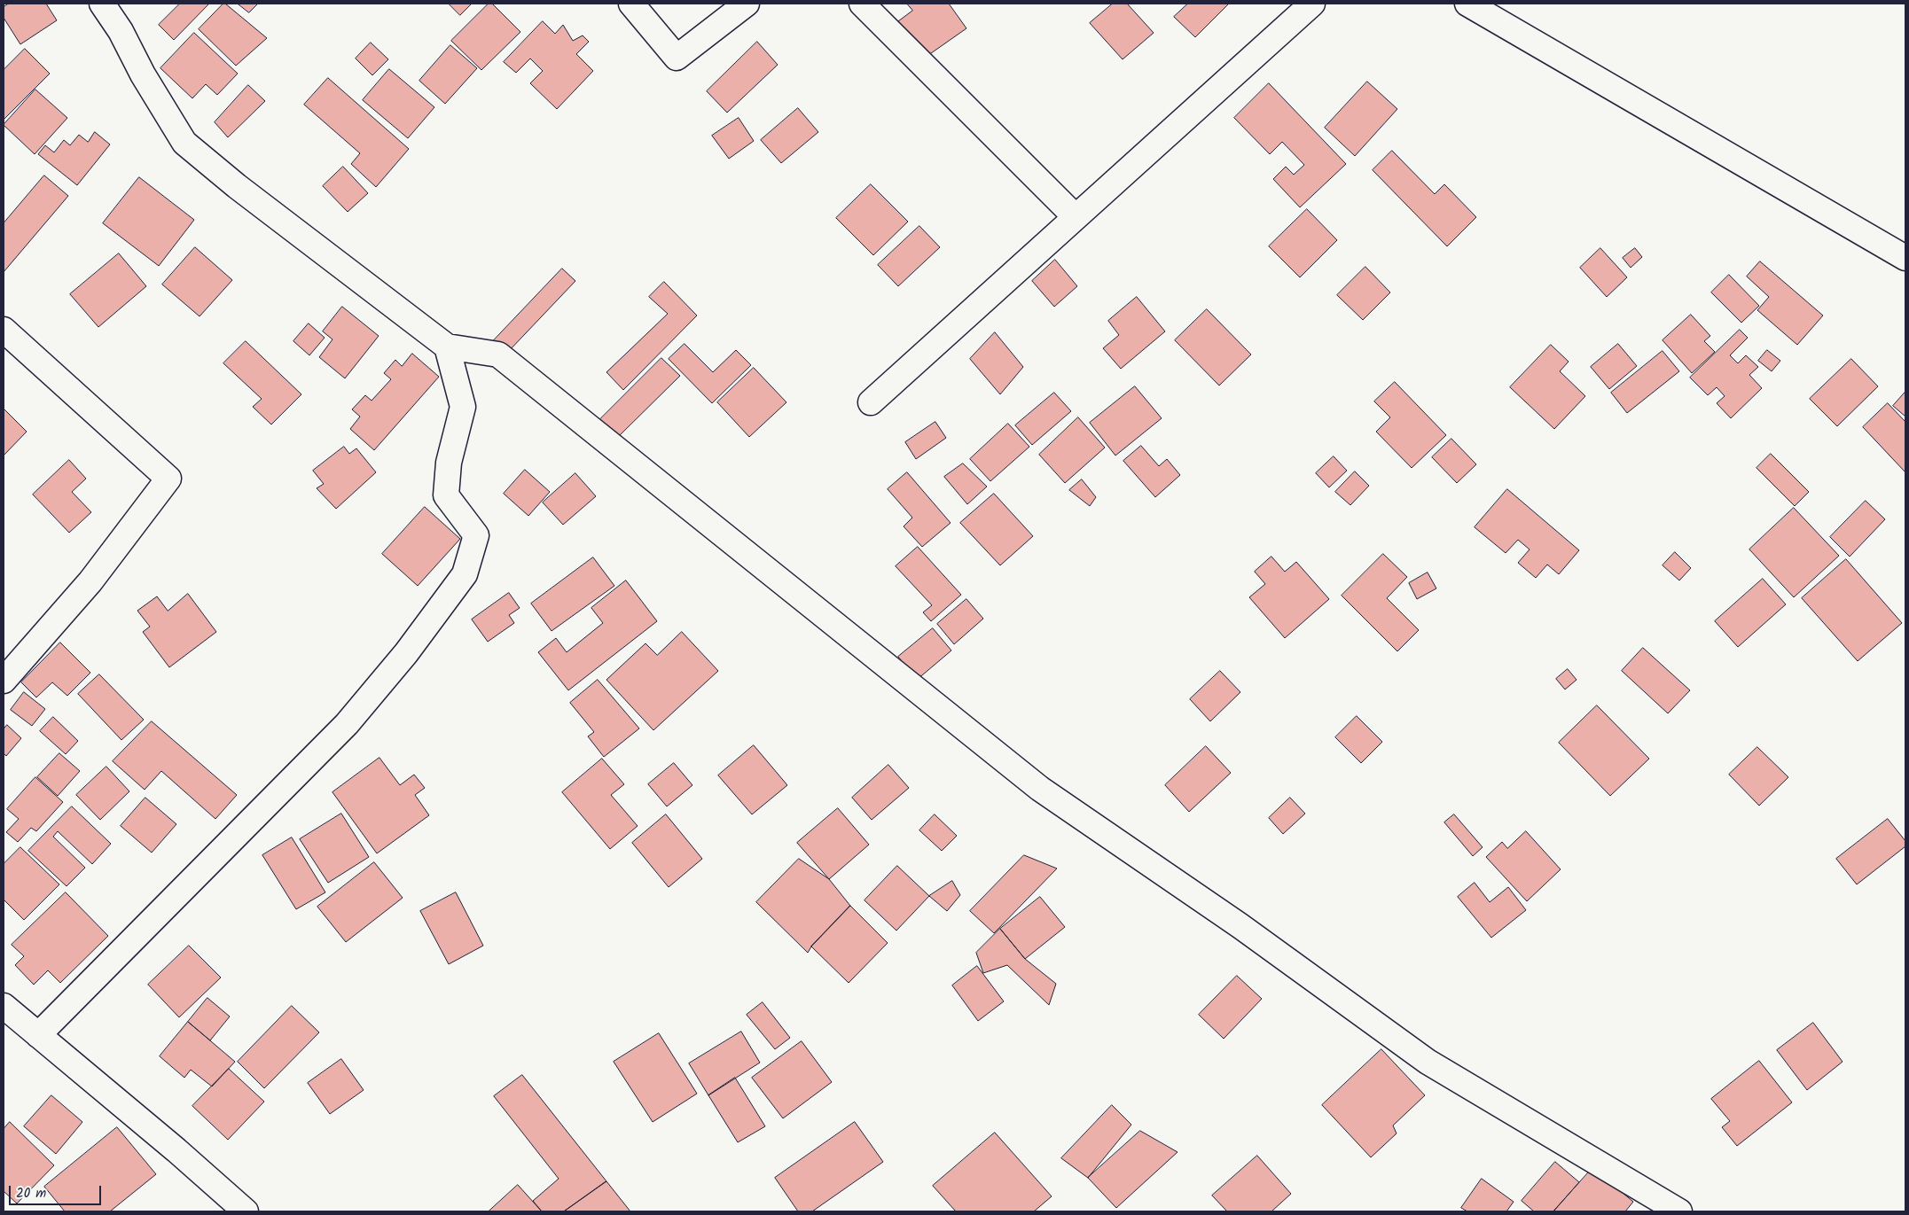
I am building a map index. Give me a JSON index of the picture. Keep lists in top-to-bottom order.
{
  "scale_bar": "20 m"
}
